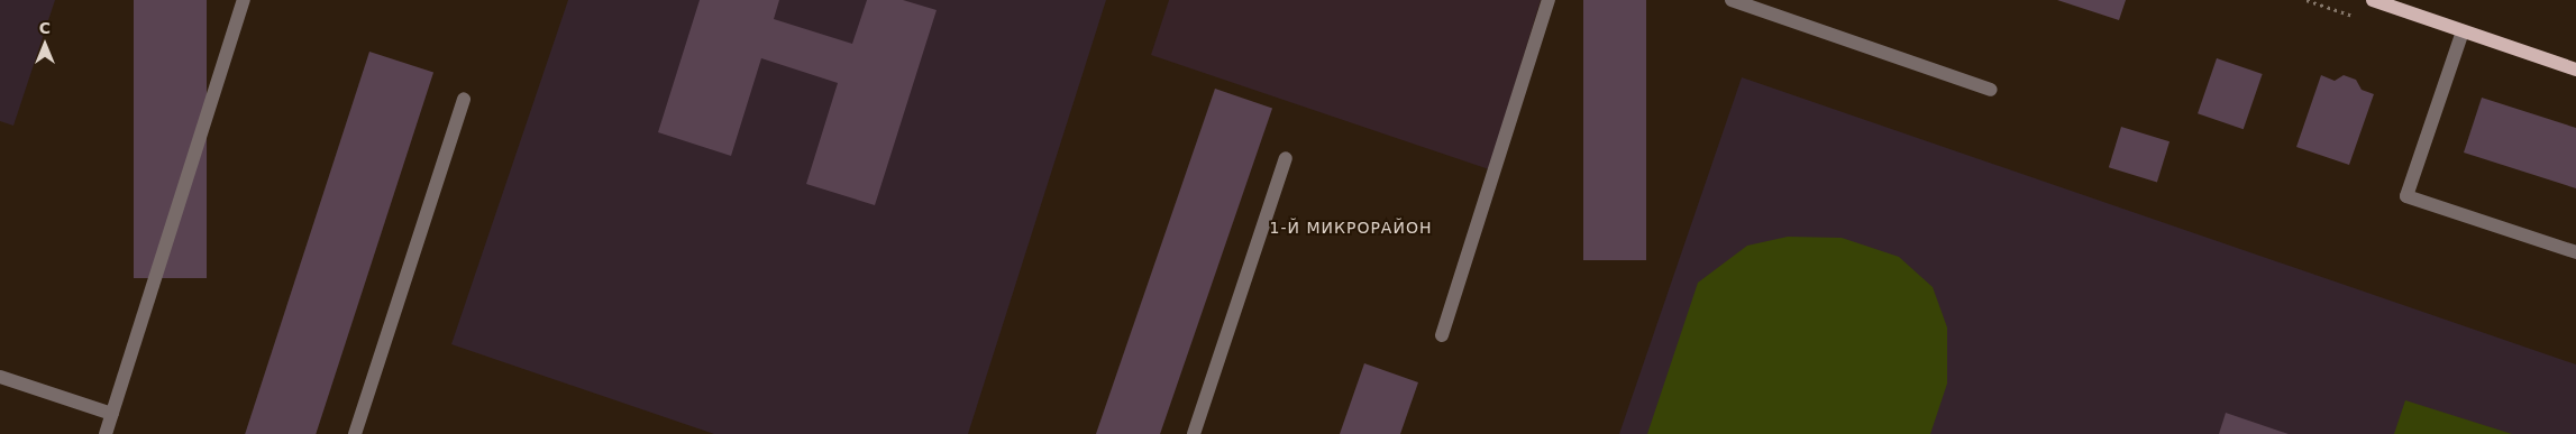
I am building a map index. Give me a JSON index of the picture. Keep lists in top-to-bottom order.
{
  "districts": ["1-Й МИКРОРАЙОН"],
  "north": "top"
}
